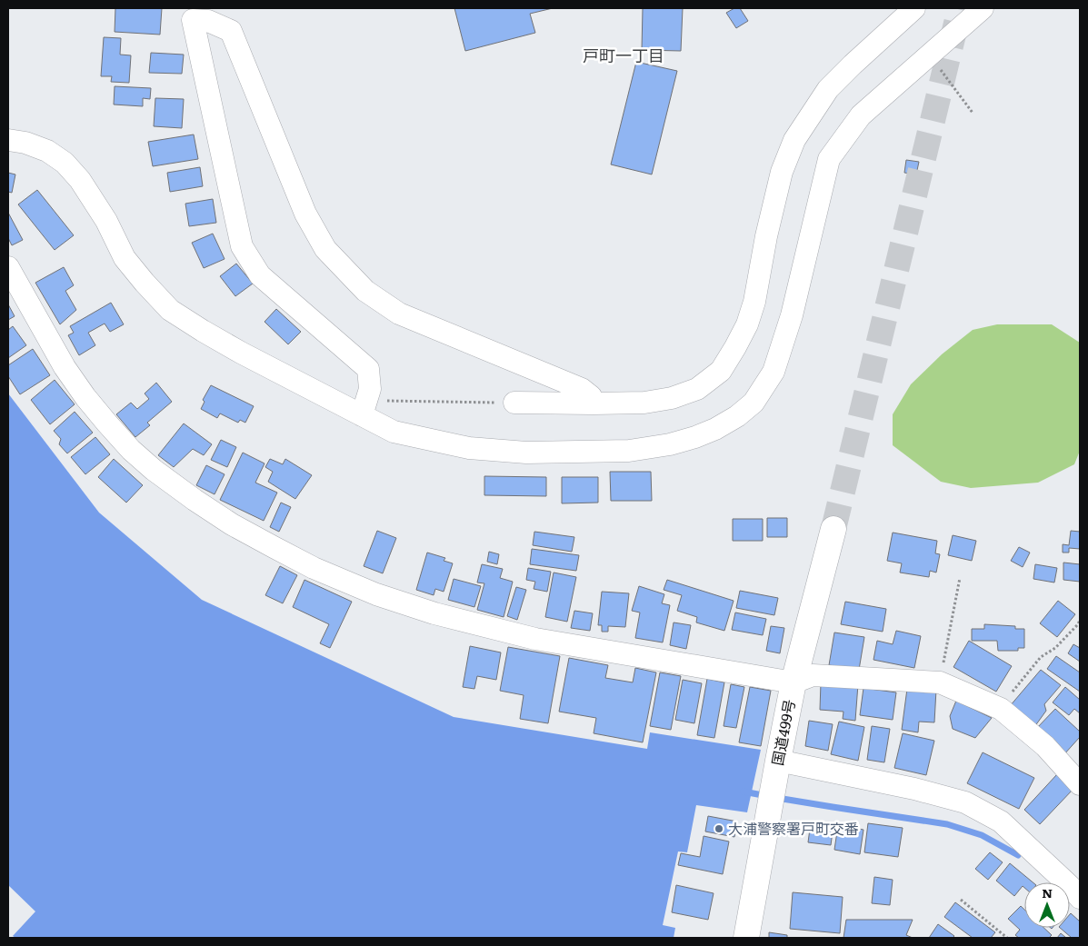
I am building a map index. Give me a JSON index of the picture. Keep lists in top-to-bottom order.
{
  "streets": {
    "highway": ["国道499号"]
  },
  "districts": ["戸町一丁目"],
  "places": ["大浦警察署戸町交番"],
  "north": "top"
}
